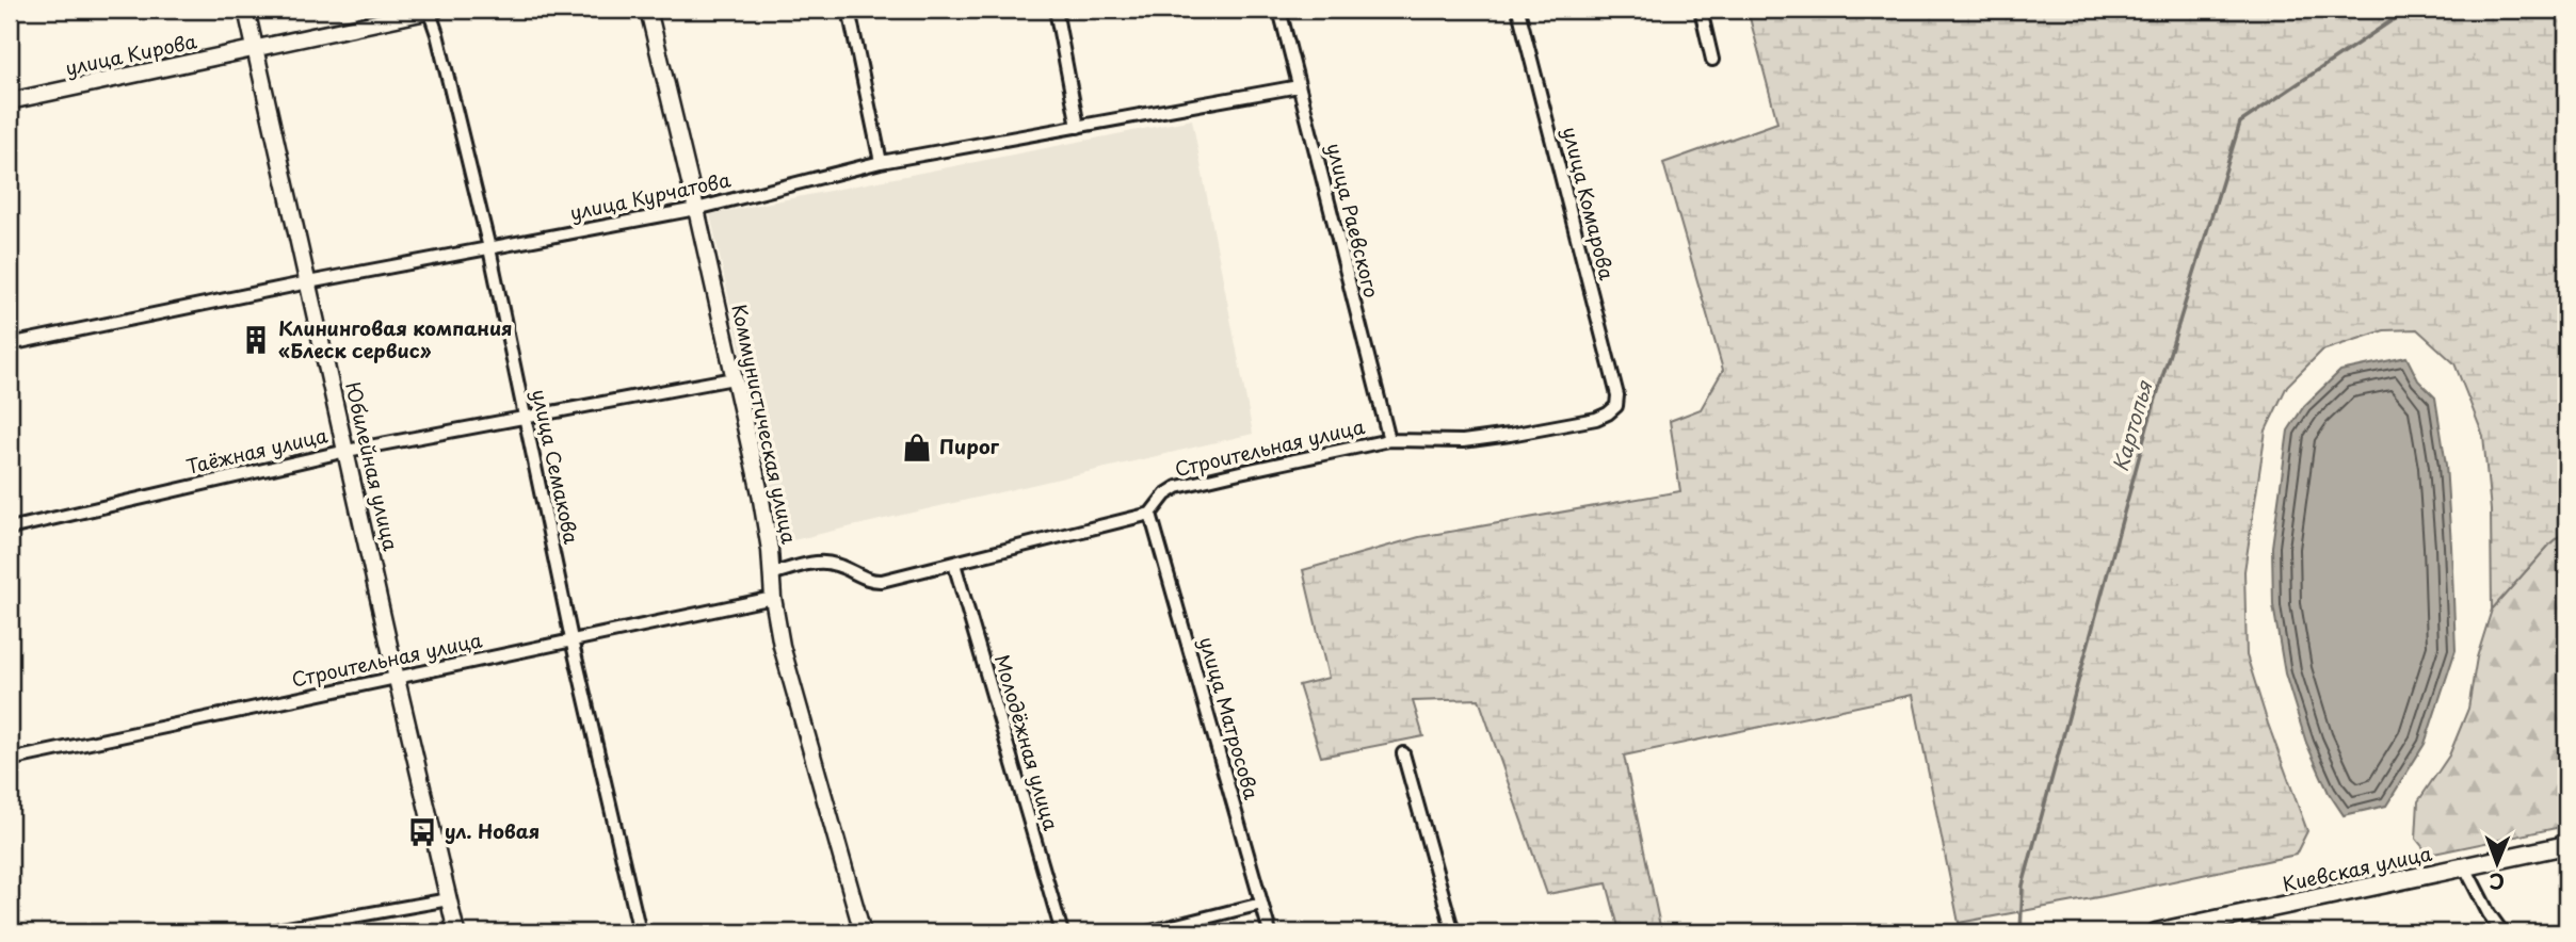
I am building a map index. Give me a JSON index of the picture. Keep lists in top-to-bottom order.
{
  "streets": {
    "main road": ["Киевская улица"],
    "street": [
      "улица Кирова",
      "улица Курчатова",
      "улица Комарова",
      "улица Раевского",
      "Коммунистическая улица",
      "Строительная улица",
      "Таёжная улица",
      "Юбилейная улица",
      "улица Семакова",
      "улица Матросова",
      "Молодёжная улица"
    ]
  },
  "crossings": [
    ["улица Кирова", "Юбилейная улица"],
    ["улица Кирова", "улица Семакова"],
    ["улица Курчатова", "улица Раевского"],
    ["улица Курчатова", "Коммунистическая улица"],
    ["улица Курчатова", "Юбилейная улица"],
    ["улица Курчатова", "улица Семакова"],
    ["улица Комарова", "Строительная улица"],
    ["улица Раевского", "Строительная улица"],
    ["Коммунистическая улица", "Строительная улица"],
    ["Коммунистическая улица", "Таёжная улица"],
    ["Строительная улица", "Юбилейная улица"],
    ["Строительная улица", "улица Семакова"],
    ["Строительная улица", "улица Матросова"],
    ["Таёжная улица", "Юбилейная улица"],
    ["Таёжная улица", "улица Семакова"]
  ],
  "water": ["Картопья"],
  "places": {
    "building": ["Клининговая компания «Блеск сервис»"],
    "shop": ["Пирог"],
    "bus stop": ["ул. Новая"]
  },
  "north": "bottom"
}
